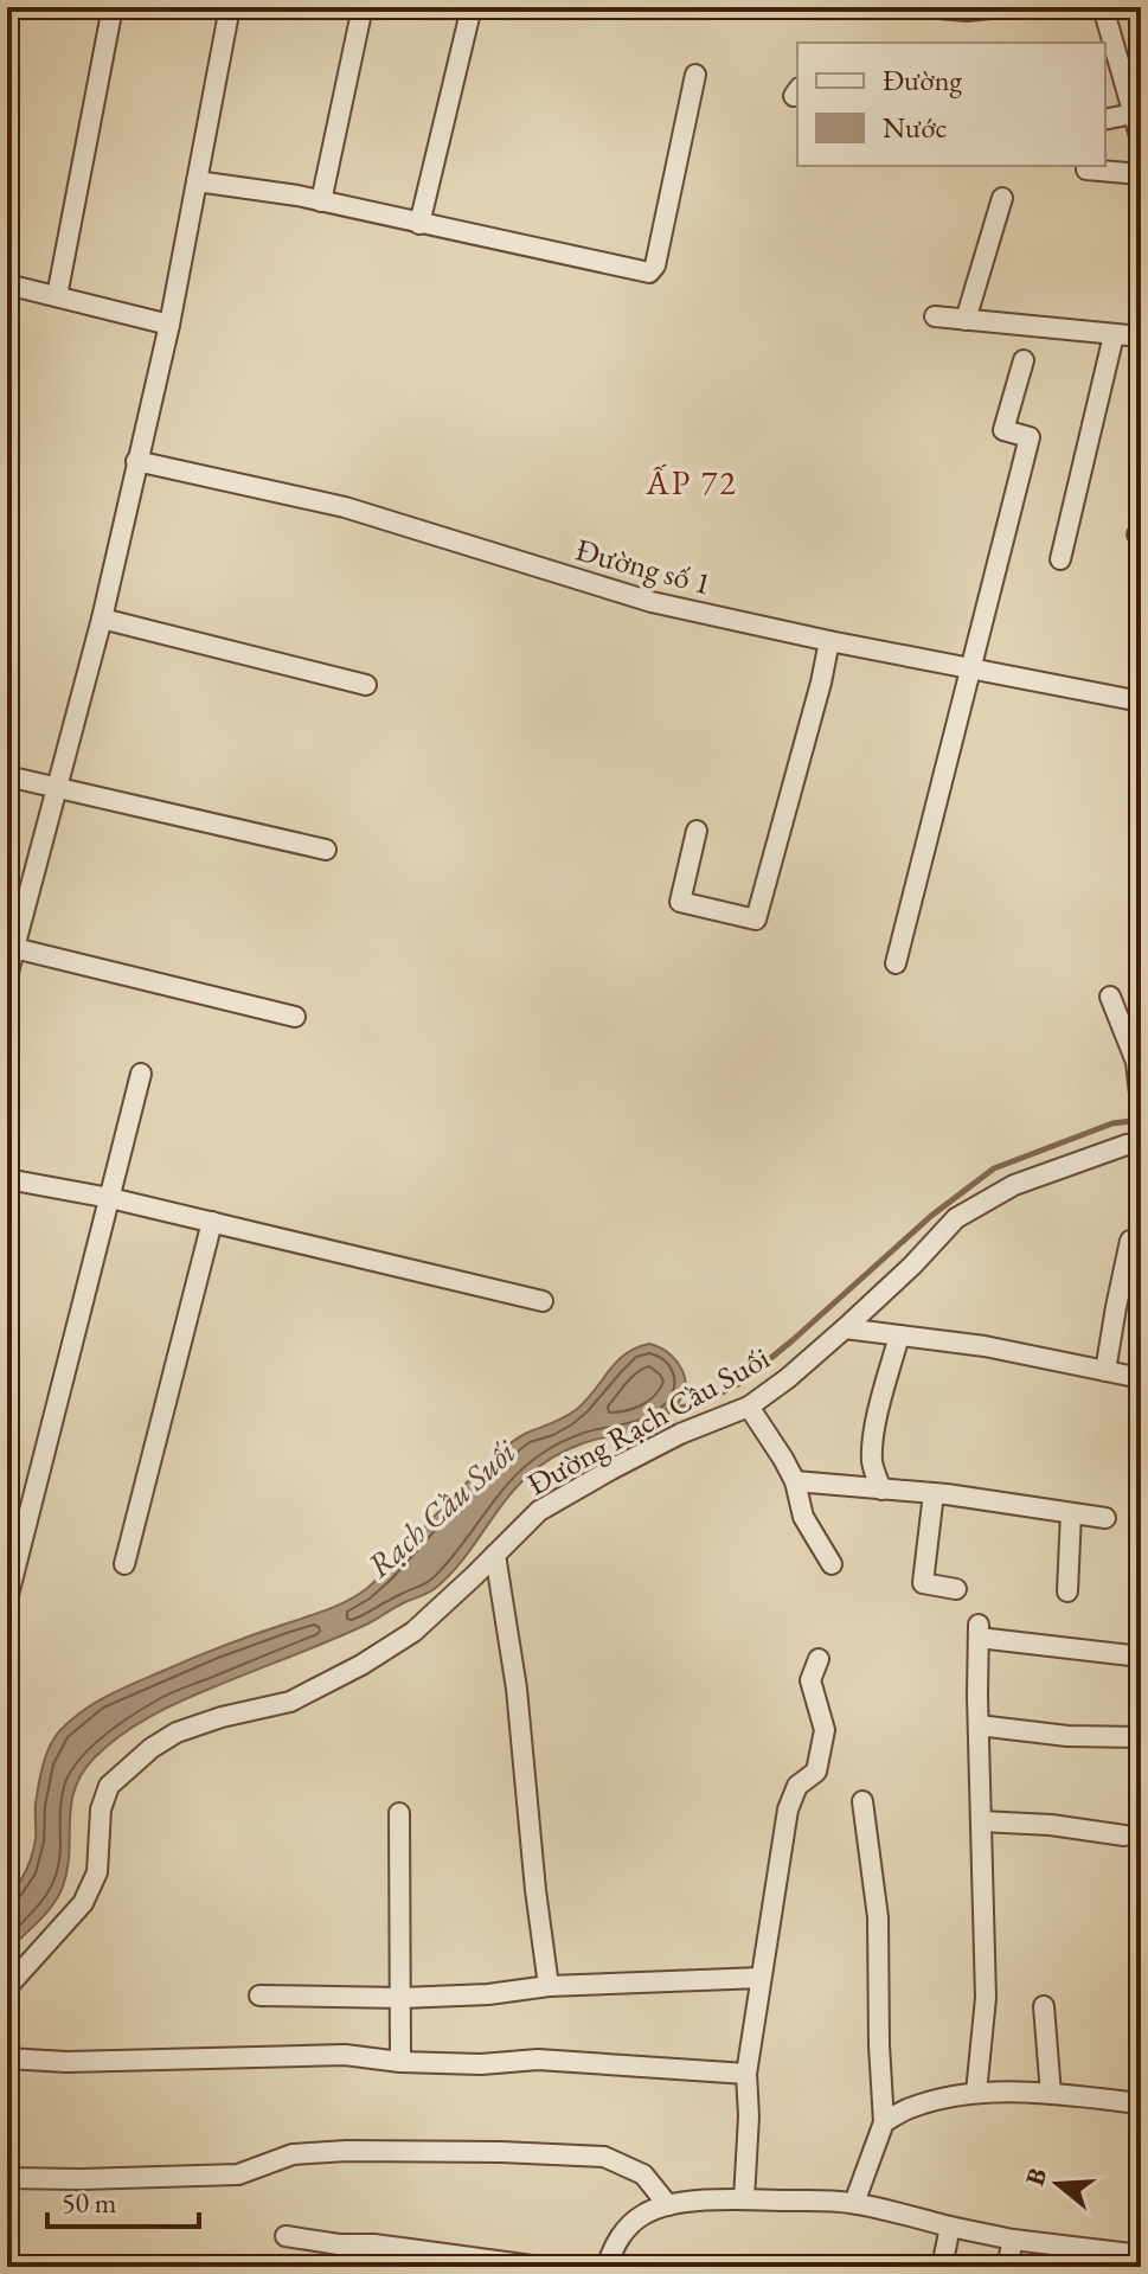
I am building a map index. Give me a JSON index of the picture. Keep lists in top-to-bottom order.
{
  "streets": {
    "street": ["Đường số 1", "Đường Rạch Cầu Suối"]
  },
  "districts": ["ẤP 72"],
  "water": ["Rạch Cầu Suối"],
  "legend": ["Đường", "Nước"],
  "scale_bar": "50 m",
  "north": "left"
}
